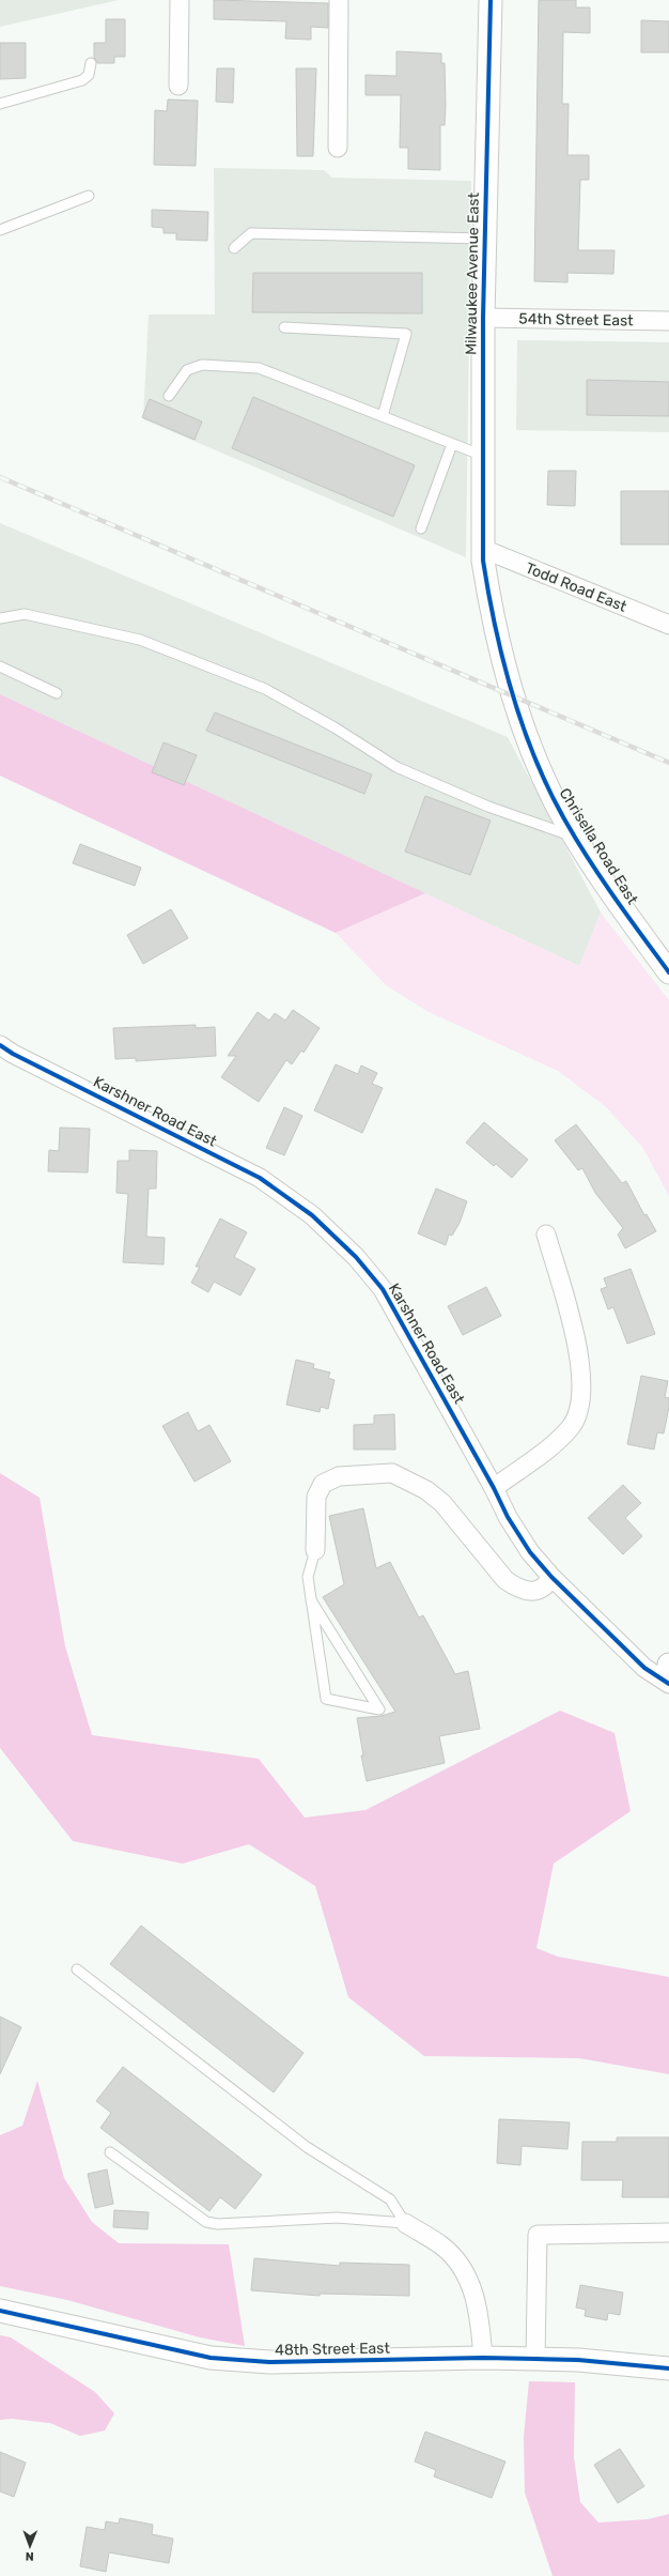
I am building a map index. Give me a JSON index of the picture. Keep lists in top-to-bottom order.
{
  "streets": {
    "street": [
      "Milwaukee Avenue East",
      "54th Street East",
      "Todd Road East",
      "Chrisella Road East",
      "Karshner Road East",
      "48th Street East"
    ]
  },
  "crossings": [
    ["Milwaukee Avenue East", "54th Street East"],
    ["Milwaukee Avenue East", "Todd Road East"],
    ["Milwaukee Avenue East", "Chrisella Road East"],
    ["Todd Road East", "Chrisella Road East"]
  ],
  "north": "bottom"
}
